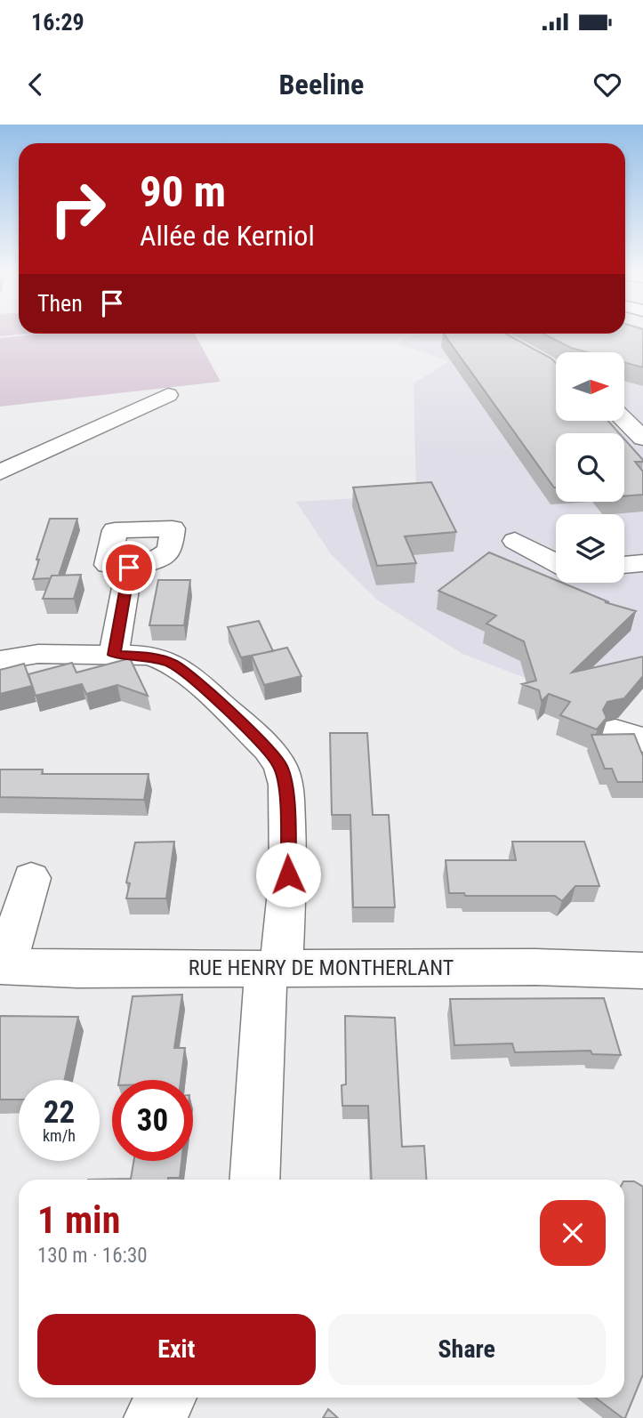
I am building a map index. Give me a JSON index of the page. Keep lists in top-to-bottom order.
{
  "streets": {
    "street": ["RUE HENRY DE MONTHERLANT"]
  },
  "north": "right",
  "page": {
    "status": "16:29",
    "header": "Beeline",
    "turn": ["90 m", "Allée de Kerniol"],
    "then": "Then",
    "speed": "22 km/h",
    "limit": "30",
    "heading": ["1 min", "130 m · 16:30"],
    "buttons": ["Exit", "Share"]
  }
}
